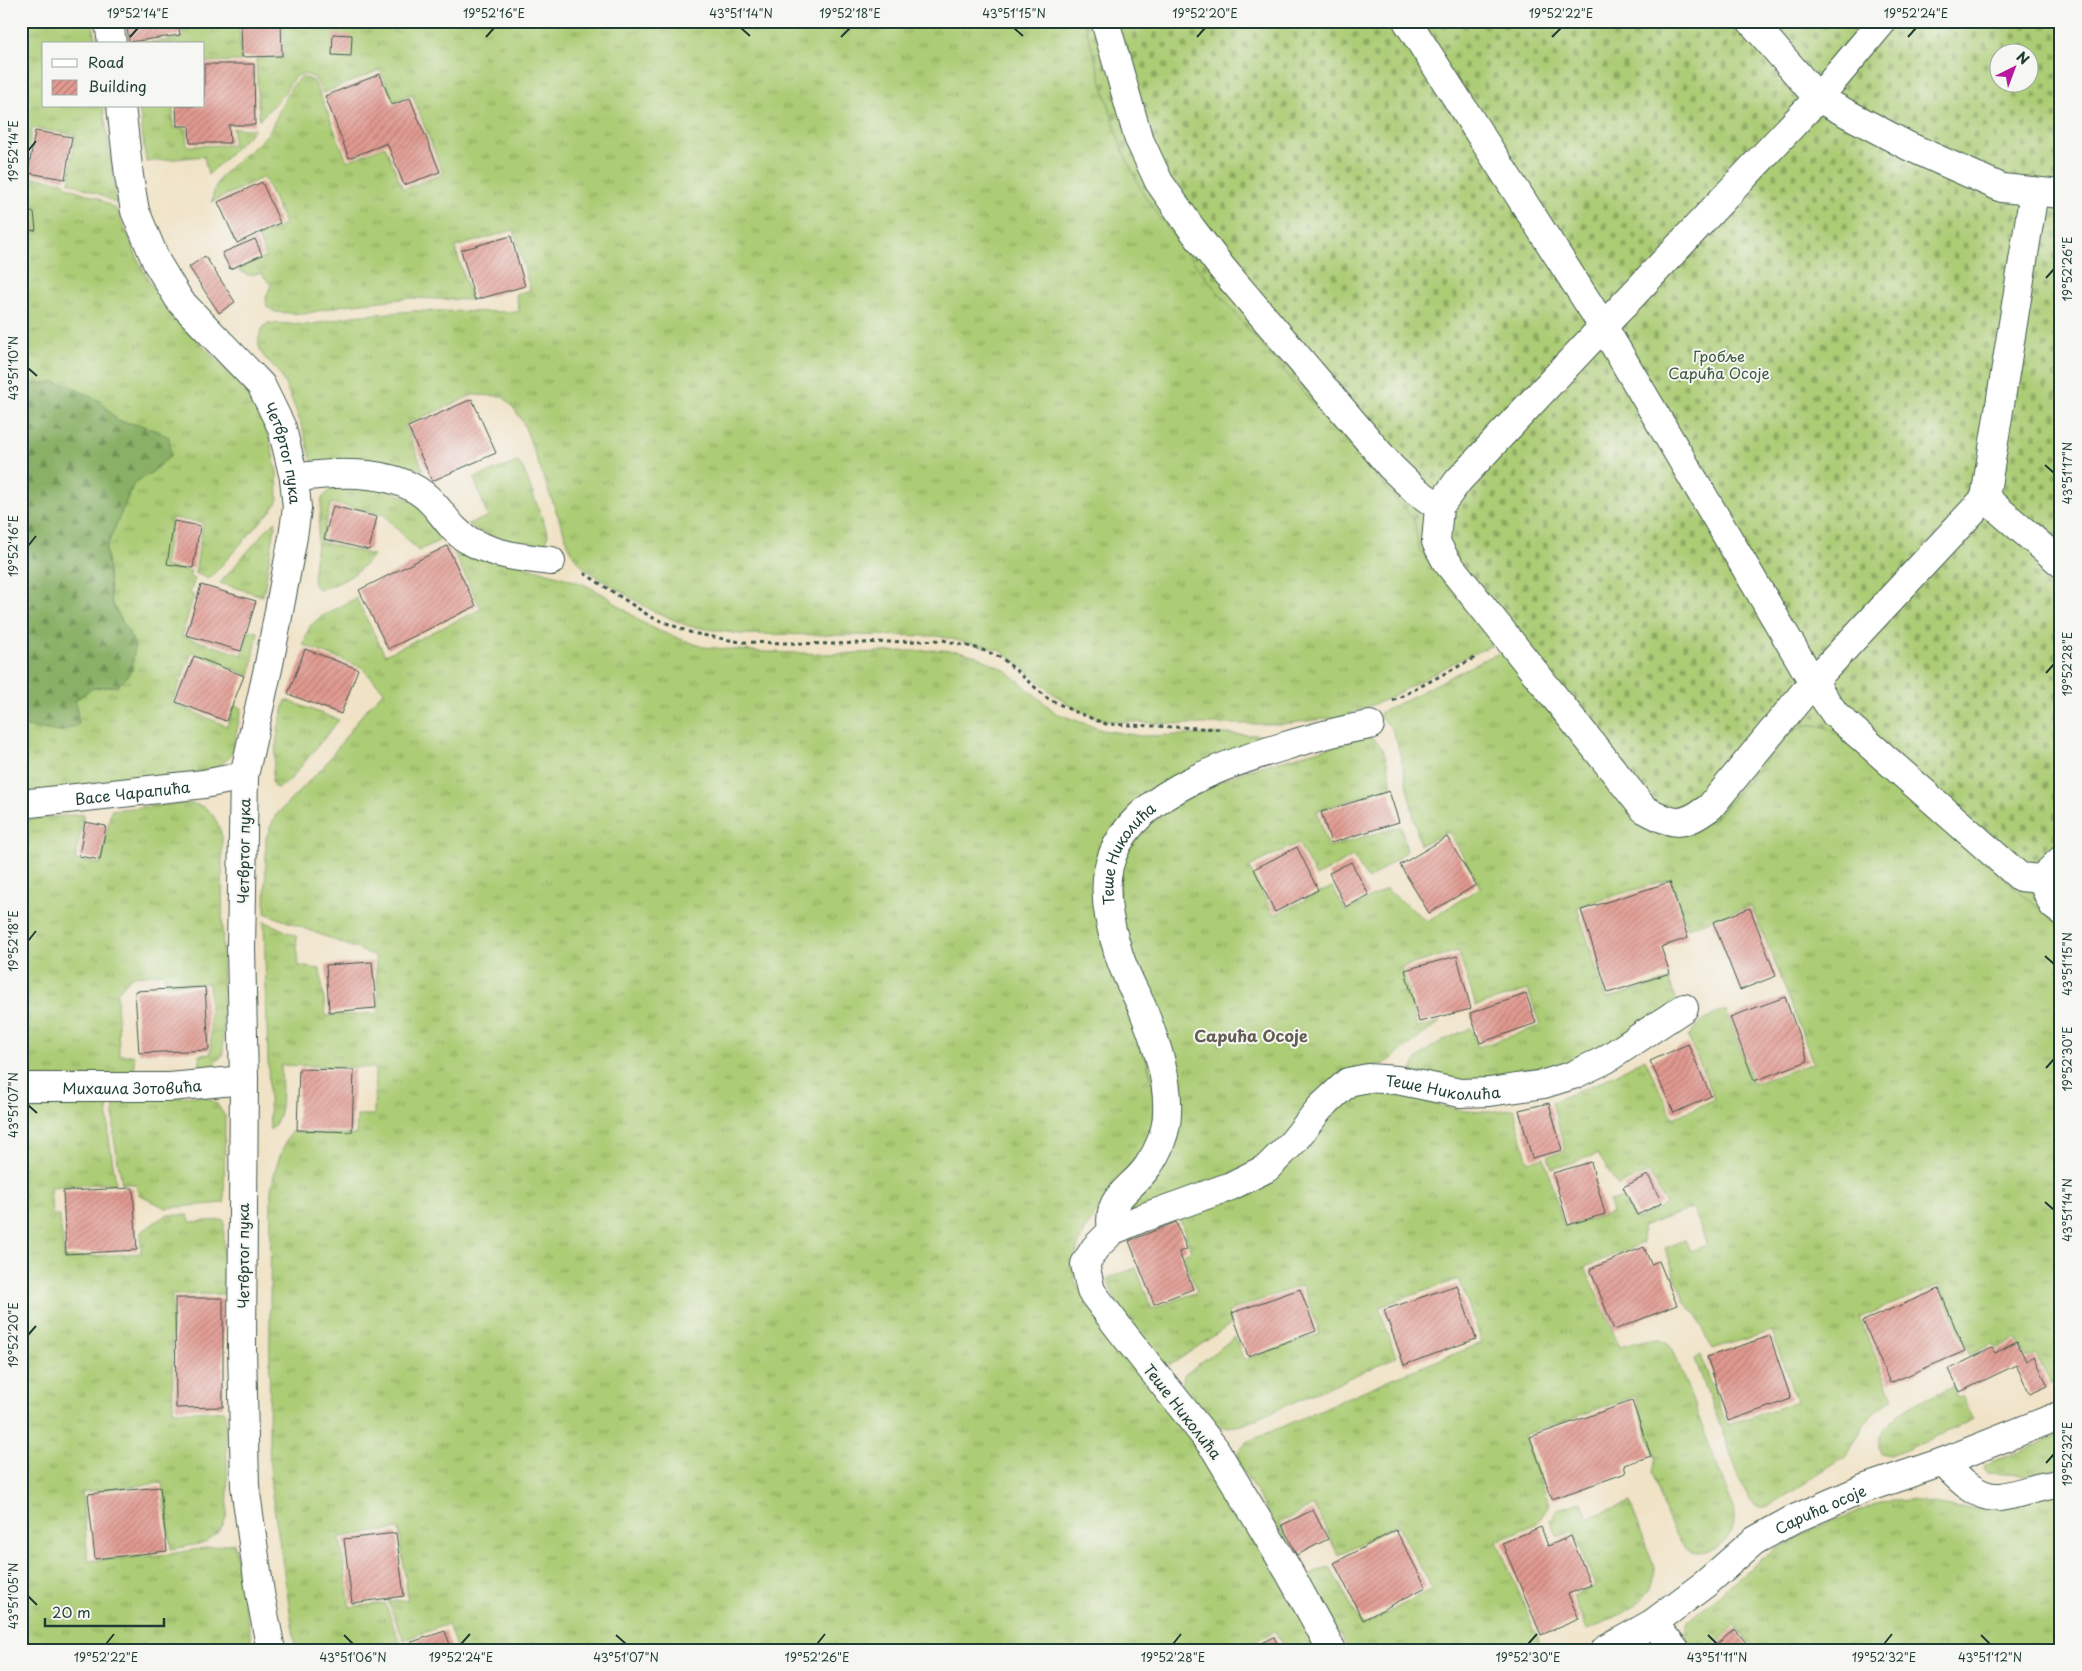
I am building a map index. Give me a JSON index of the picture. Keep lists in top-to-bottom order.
{
  "streets": {
    "street": [
      "Четвртог пука",
      "Васе Чарапића",
      "Теше Николића",
      "Михаила Зотовића",
      "Сарића осоје"
    ]
  },
  "crossings": [
    ["Четвртог пука", "Васе Чарапића"],
    ["Четвртог пука", "Михаила Зотовића"]
  ],
  "districts": ["Сарића Осоје"],
  "parks": ["Гробље Сарића Осоје"],
  "legend": ["Road", "Building"],
  "scale_bar": "20 m",
  "north": "top right",
  "coordinates": [
    "19°52'14\"E",
    "19°52'16\"E",
    "43°51'14\"N",
    "19°52'18\"E",
    "43°51'15\"N",
    "19°52'20\"E",
    "19°52'22\"E",
    "19°52'24\"E",
    "19°52'26\"E",
    "43°51'10\"N",
    "43°51'17\"N",
    "19°52'28\"E",
    "19°52'30\"E",
    "43°51'07\"N",
    "19°52'32\"E",
    "43°51'05\"N",
    "43°51'06\"N",
    "43°51'11\"N",
    "43°51'12\"N"
  ]
}
